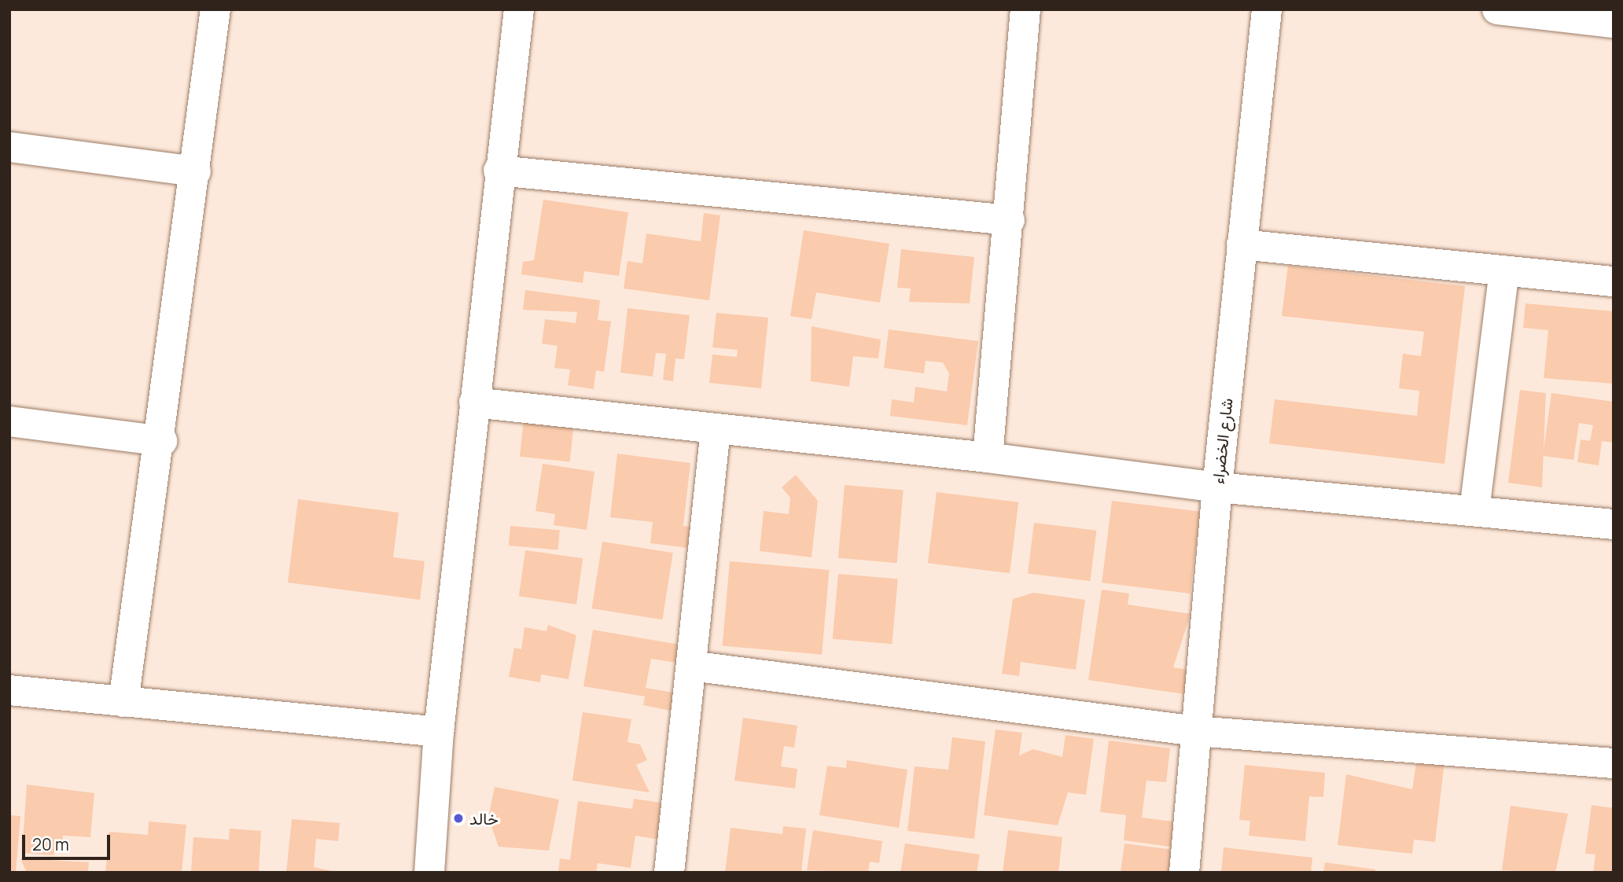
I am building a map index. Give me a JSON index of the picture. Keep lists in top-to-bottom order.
{
  "streets": {
    "street": ["شارع الخضراء"]
  },
  "places": ["خالد"],
  "scale_bar": "20 m"
}
